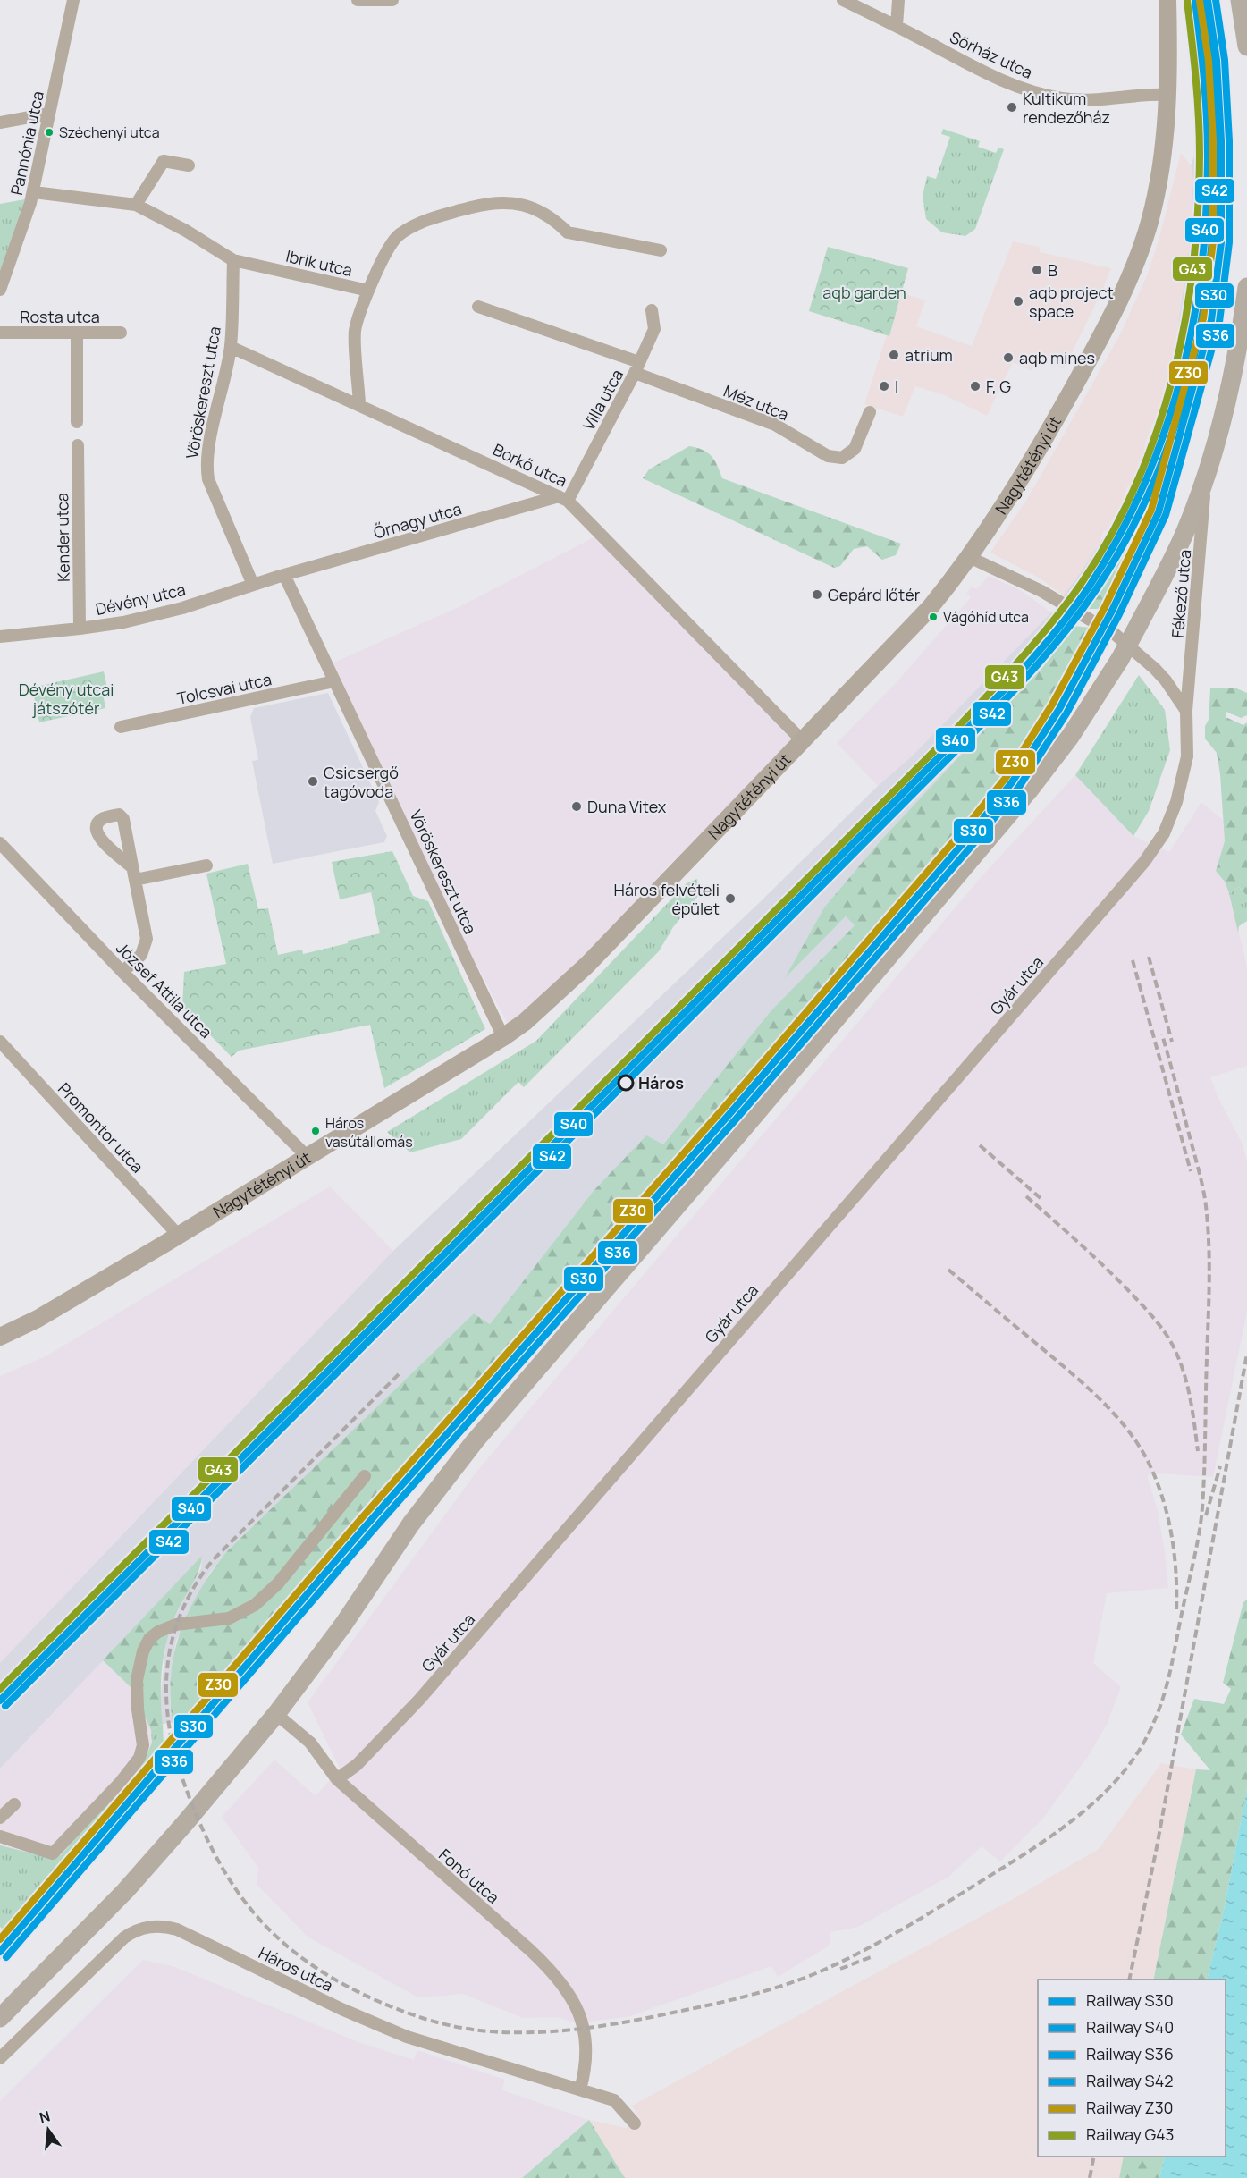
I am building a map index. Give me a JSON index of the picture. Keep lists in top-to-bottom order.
{
  "streets": {
    "main road": ["Nagytétényi út"],
    "street": [
      "Sörház utca",
      "Pannónia utca",
      "Ibrik utca",
      "Rosta utca",
      "Vöröskereszt utca",
      "Villa utca",
      "Méz utca",
      "Borkő utca",
      "Őrnagy utca",
      "Kender utca",
      "Fékező utca",
      "Dévény utca",
      "Tolcsvai utca",
      "Gyár utca",
      "József Attila utca",
      "Promontor utca",
      "Fonó utca",
      "Háros utca"
    ]
  },
  "crossings": [
    ["Sörház utca", "Nagytétényi út"],
    ["Pannónia utca", "Ibrik utca"],
    ["Ibrik utca", "Vöröskereszt utca"],
    ["Vöröskereszt utca", "Borkő utca"],
    ["Vöröskereszt utca", "Nagytétényi út"],
    ["Vöröskereszt utca", "Őrnagy utca"],
    ["Vöröskereszt utca", "Dévény utca"],
    ["Vöröskereszt utca", "Tolcsvai utca"],
    ["Villa utca", "Méz utca"],
    ["Villa utca", "Borkő utca"],
    ["Villa utca", "Őrnagy utca"],
    ["Borkő utca", "Nagytétényi út"],
    ["Borkő utca", "Őrnagy utca"],
    ["Nagytétényi út", "József Attila utca"],
    ["Nagytétényi út", "Promontor utca"],
    ["Őrnagy utca", "Dévény utca"],
    ["Kender utca", "Dévény utca"],
    ["Fékező utca", "Gyár utca"],
    ["Gyár utca", "Fonó utca"],
    ["Fonó utca", "Háros utca"]
  ],
  "parks": ["aqb garden", "Dévény utcai játszótér"],
  "places": [
    "Kultikum rendezőház",
    "Széchenyi utca",
    "B",
    "aqb project space",
    "atrium",
    "aqb mines",
    "I",
    "F, G",
    "Gepárd lőtér",
    "Vágóhíd utca",
    "Csicsergő tagóvoda",
    "Duna Vitex",
    "Háros felvételi épület",
    "Háros",
    "Háros vasútállomás"
  ],
  "lines": [
    "rail line S30",
    "rail line S40",
    "rail line S36",
    "rail line S42",
    "rail line Z30",
    "rail line G43"
  ],
  "legend": [
    "Railway S30",
    "Railway S40",
    "Railway S36",
    "Railway S42",
    "Railway Z30",
    "Railway G43"
  ],
  "north": "top"
}
